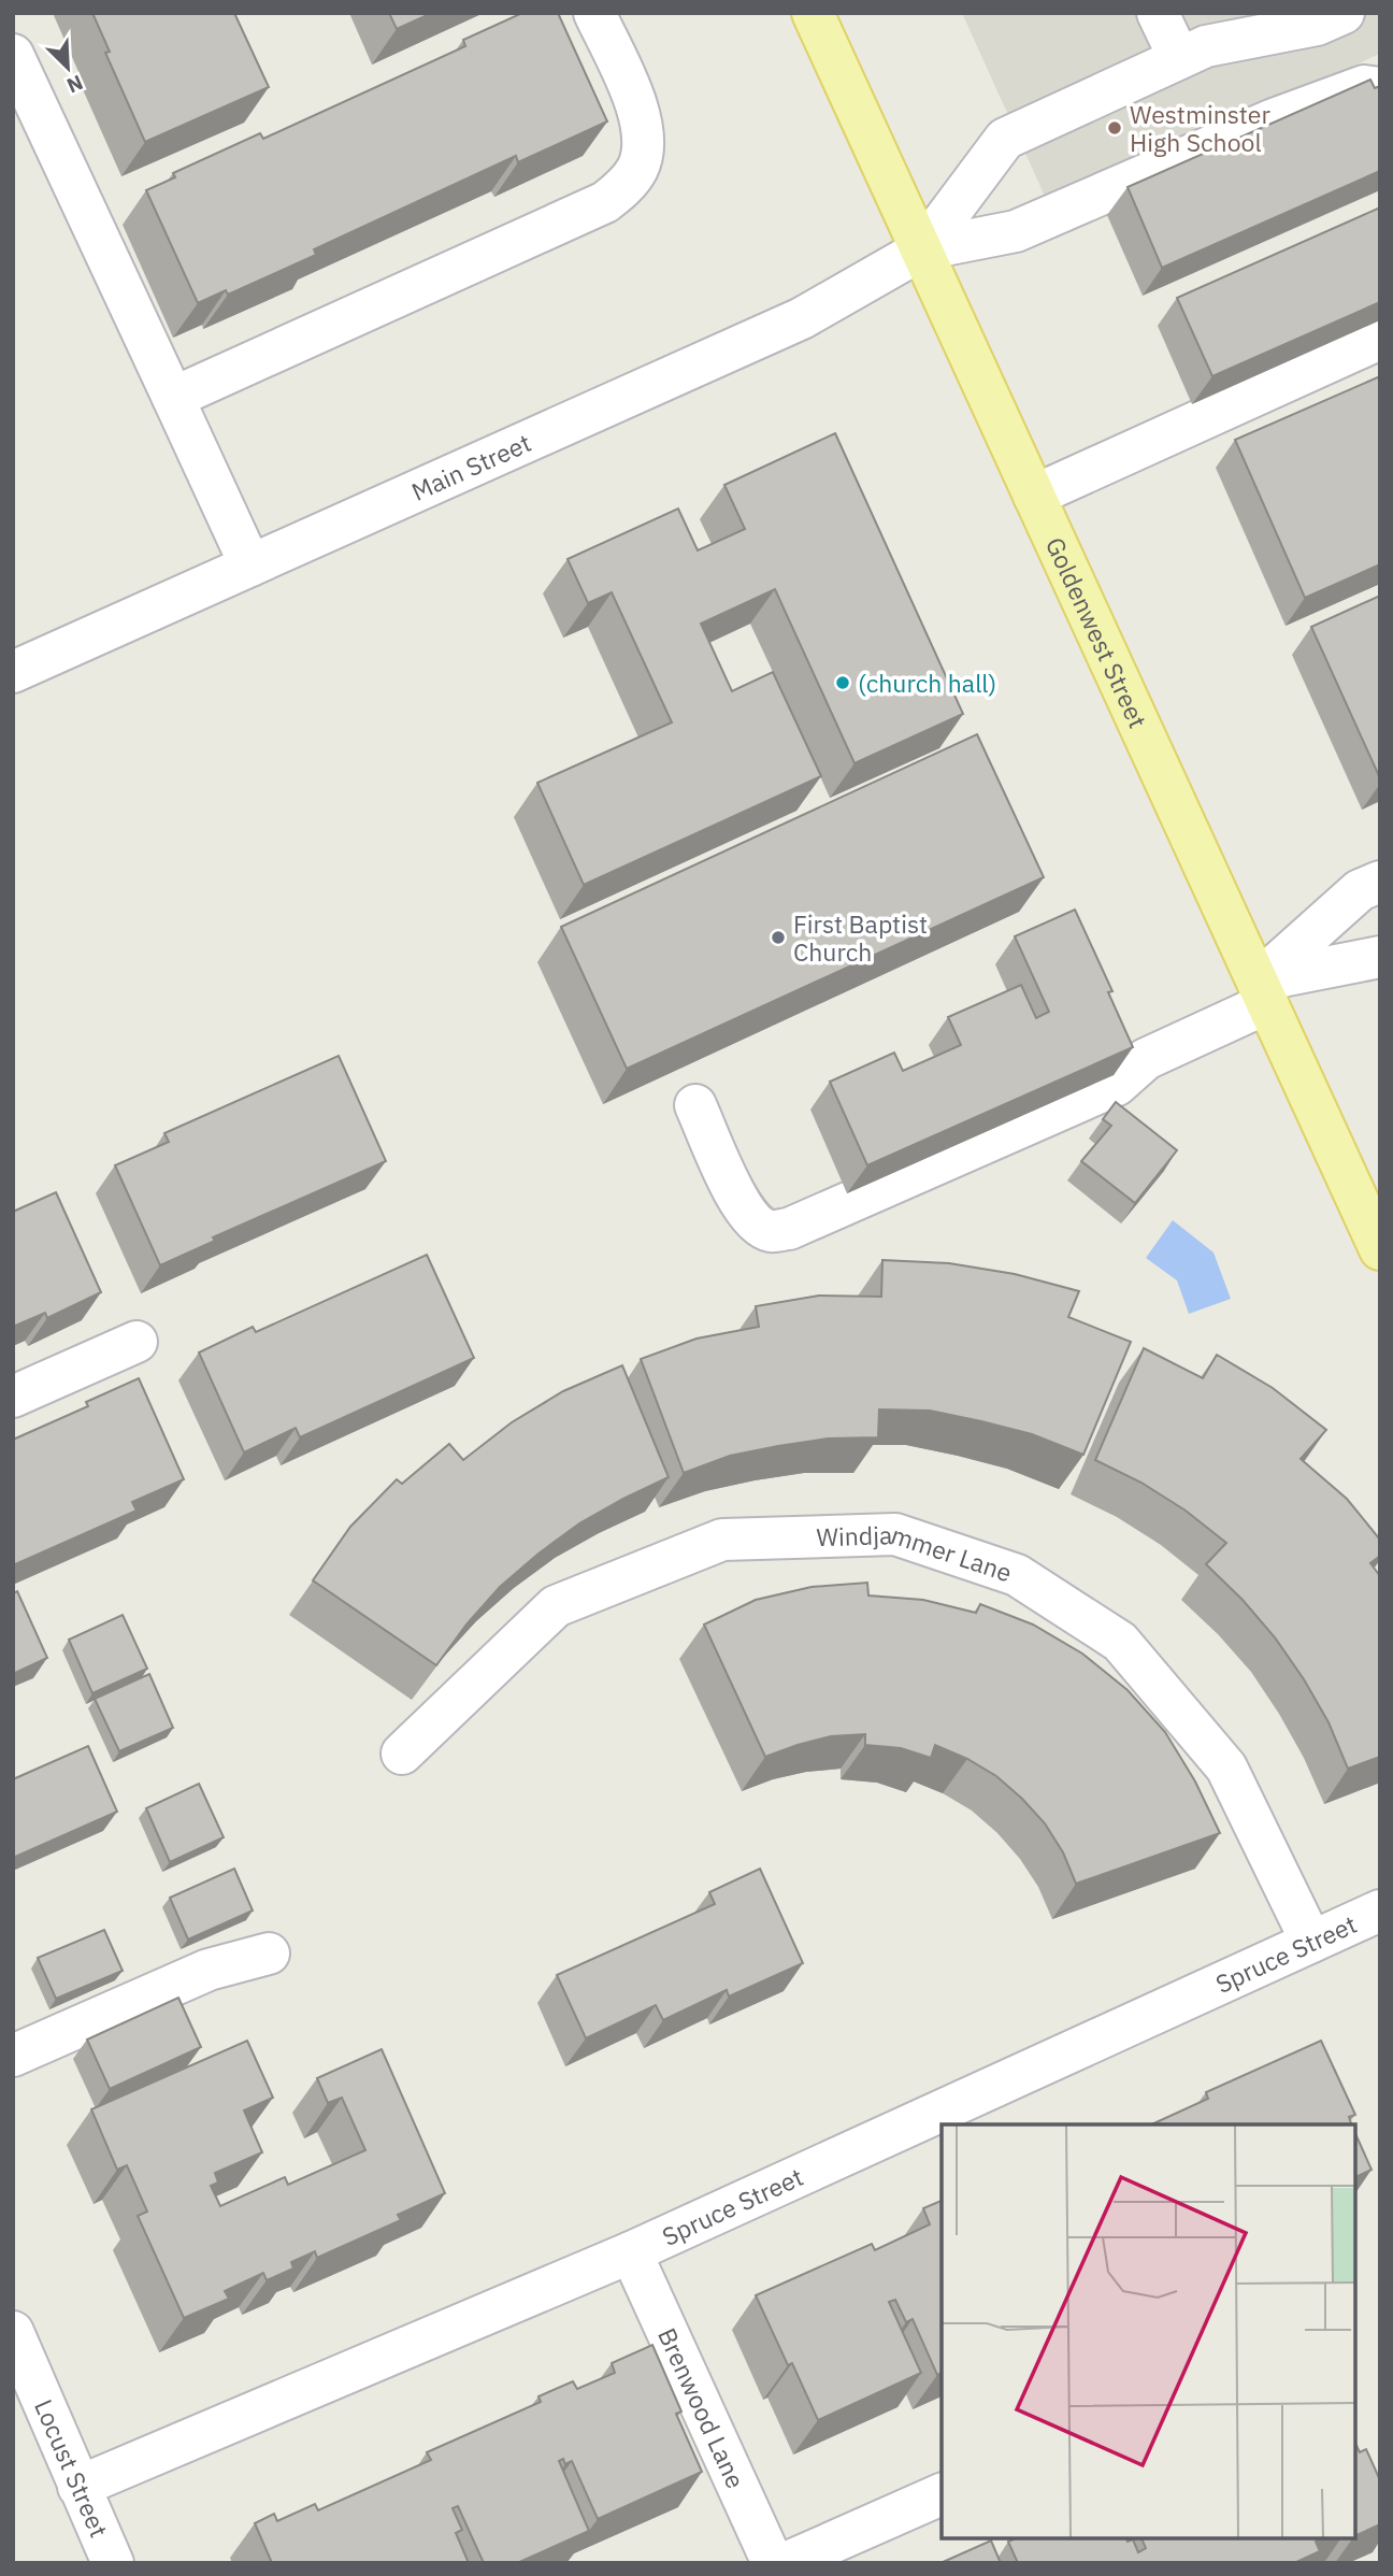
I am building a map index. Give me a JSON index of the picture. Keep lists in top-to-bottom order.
{
  "streets": {
    "main road": ["Goldenwest Street"],
    "street": [
      "Main Street",
      "Windjammer Lane",
      "Spruce Street",
      "Brenwood Lane",
      "Locust Street"
    ]
  },
  "crossings": [
    ["Main Street", "Goldenwest Street"],
    ["Windjammer Lane", "Spruce Street"],
    ["Spruce Street", "Brenwood Lane"],
    ["Spruce Street", "Locust Street"]
  ],
  "places": ["Westminster High School", "(church hall)", "First Baptist Church"],
  "north": "bottom right"
}
